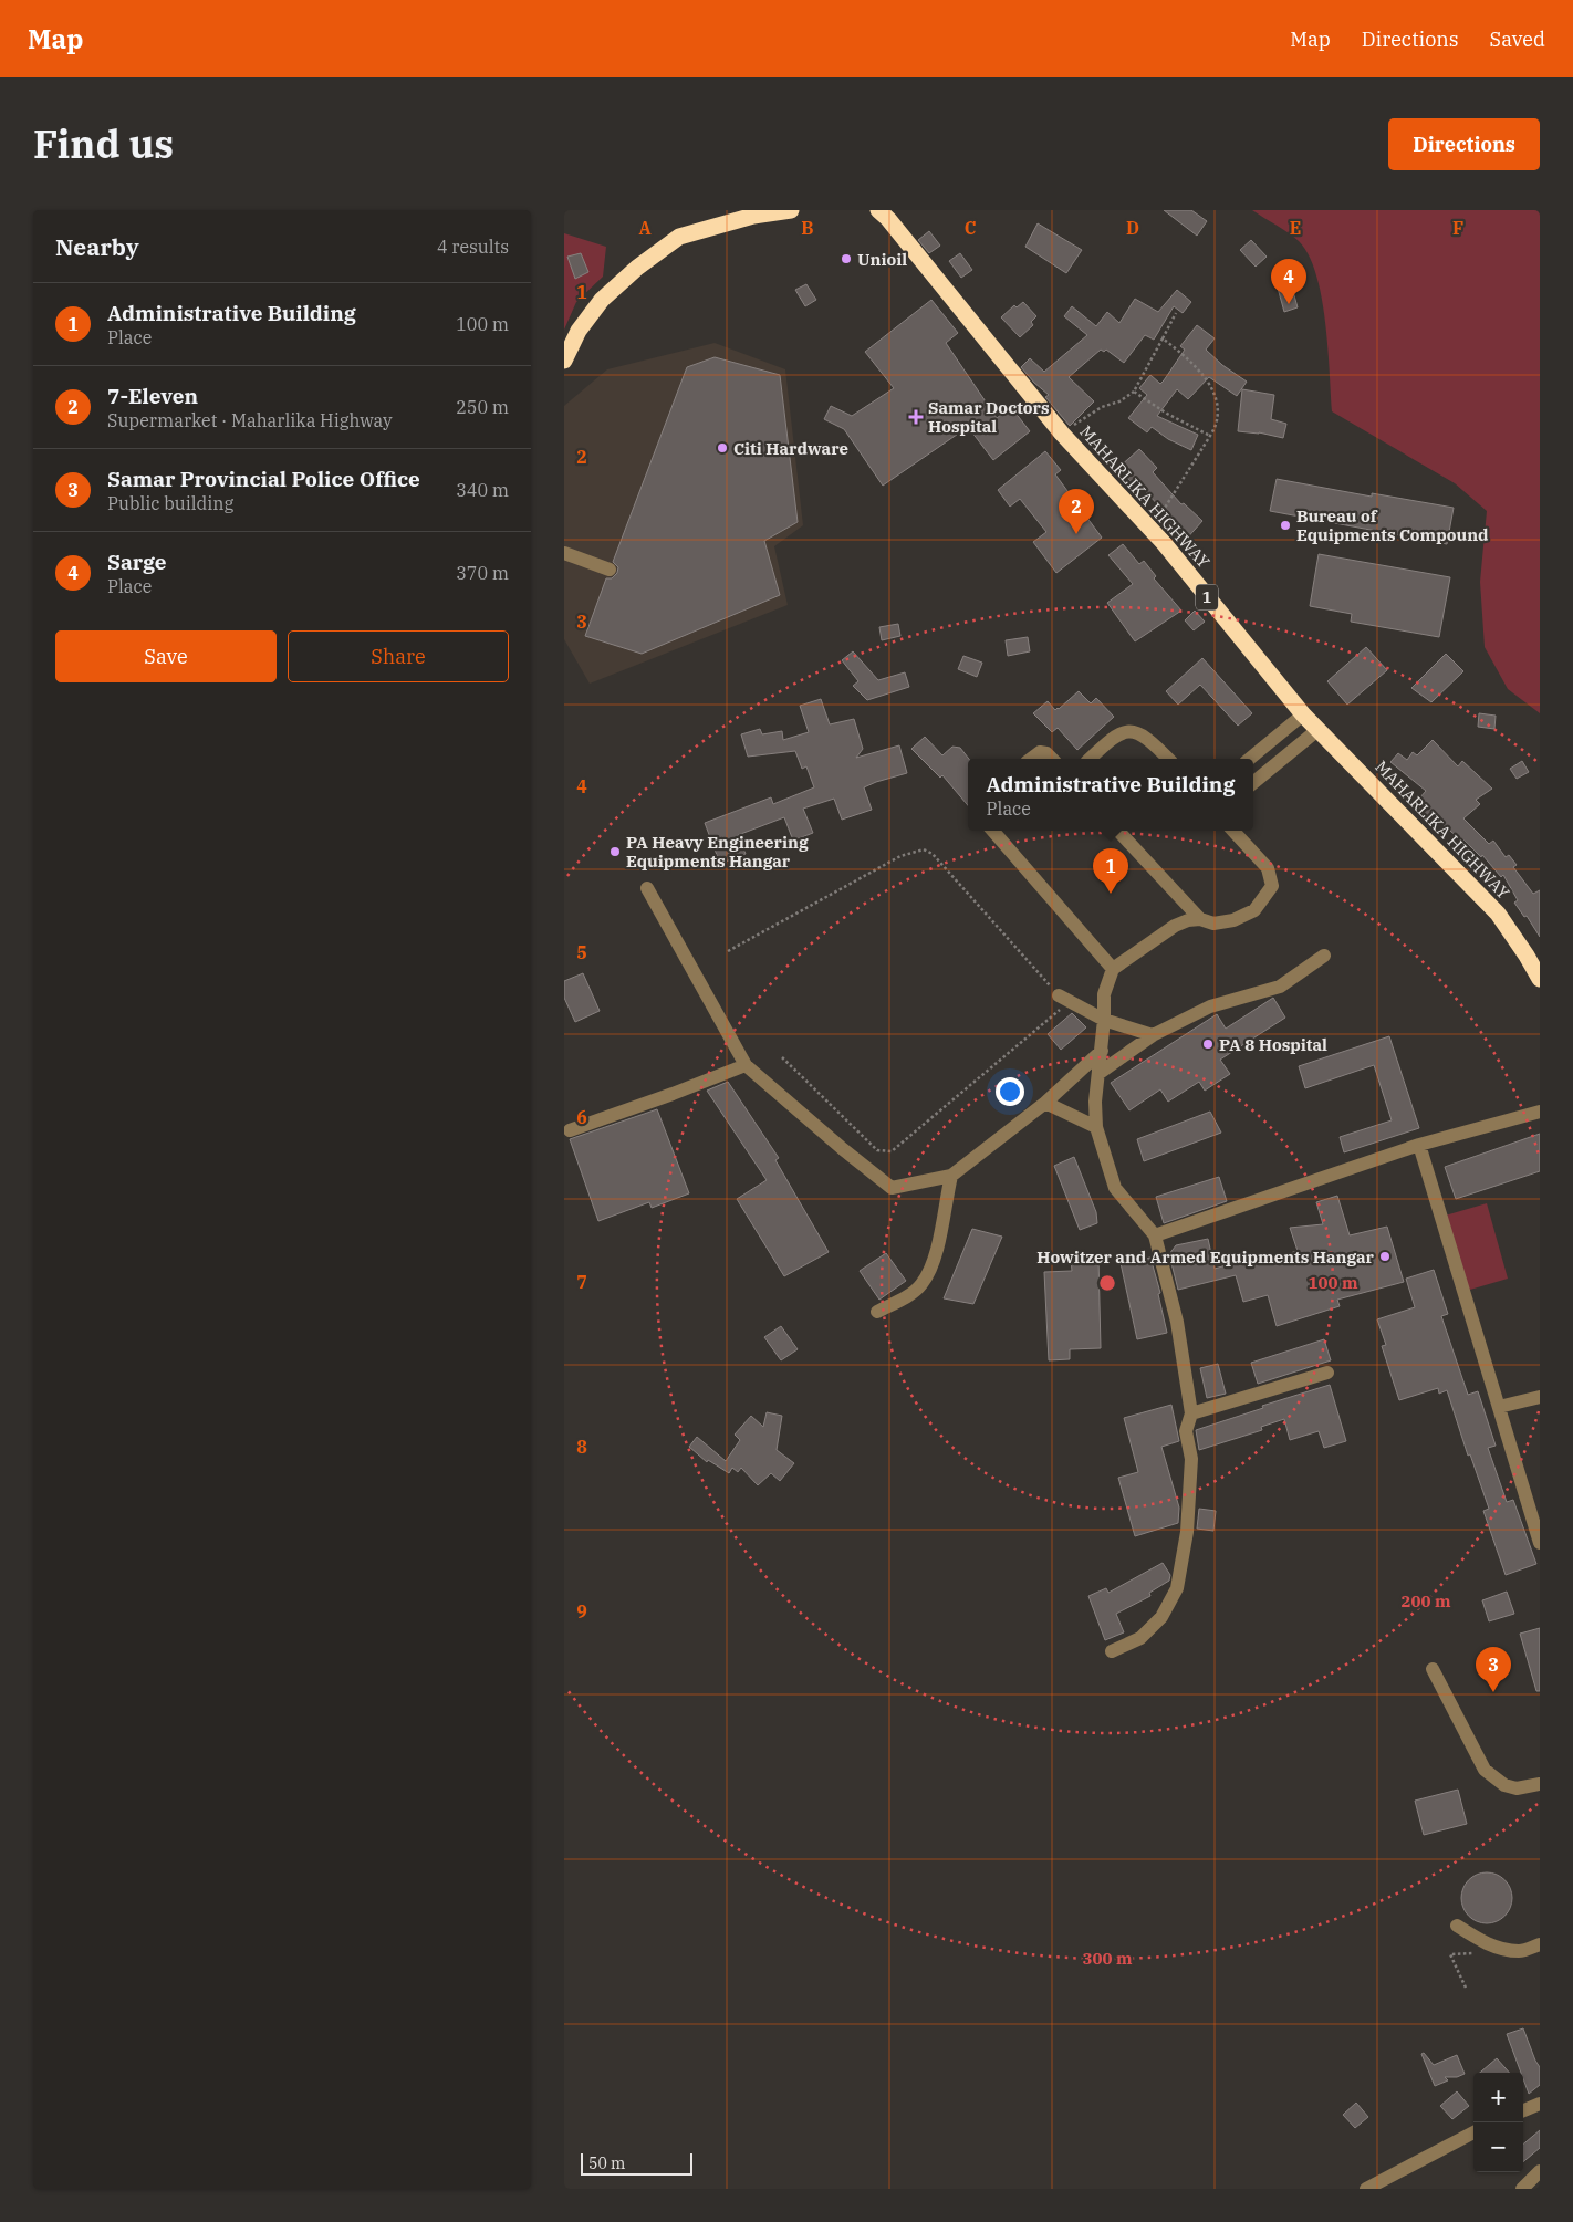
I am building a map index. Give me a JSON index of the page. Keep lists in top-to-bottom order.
{
  "streets": {
    "highway": ["MAHARLIKA HIGHWAY", "1"]
  },
  "places": {
    "other": [
      "Unioil",
      "Citi Hardware",
      "Bureau of Equipments Compound",
      "PA Heavy Engineering Equipments Hangar",
      "PA 8 Hospital",
      "Howitzer and Armed Equipments Hangar"
    ],
    "health": ["Samar Doctors Hospital"]
  },
  "scale_bar": "50 m",
  "page": {
    "header": "Map",
    "nav": ["Map", "Directions", "Saved"],
    "title": "Find us",
    "buttons": [
      "Directions",
      ["Save", "Share"]
    ],
    "heading": ["Nearby", "4 results"],
    "pins": [
      "4",
      "2",
      "1",
      "3"
    ],
    "list": [
      {
        "mark": "1",
        "name": "Administrative Building",
        "note": "Place",
        "value": "100 m"
      },
      {
        "mark": "2",
        "name": "7-Eleven",
        "note": "Supermarket · Maharlika Highway",
        "value": "250 m"
      },
      {
        "mark": "3",
        "name": "Samar Provincial Police Office",
        "note": "Public building",
        "value": "340 m"
      },
      {
        "mark": "4",
        "name": "Sarge",
        "note": "Place",
        "value": "370 m"
      }
    ],
    "popup": ["Administrative Building", "Place"],
    "map_buttons": ["+", "−"],
    "scale": "50 m"
  },
  "grid": {
    "columns": [
      "A",
      "B",
      "C",
      "D",
      "E",
      "F"
    ],
    "rows": [
      "1",
      "2",
      "3",
      "4",
      "5",
      "6",
      "7",
      "8",
      "9"
    ]
  },
  "rings": ["100 m", "200 m", "300 m"]
}
